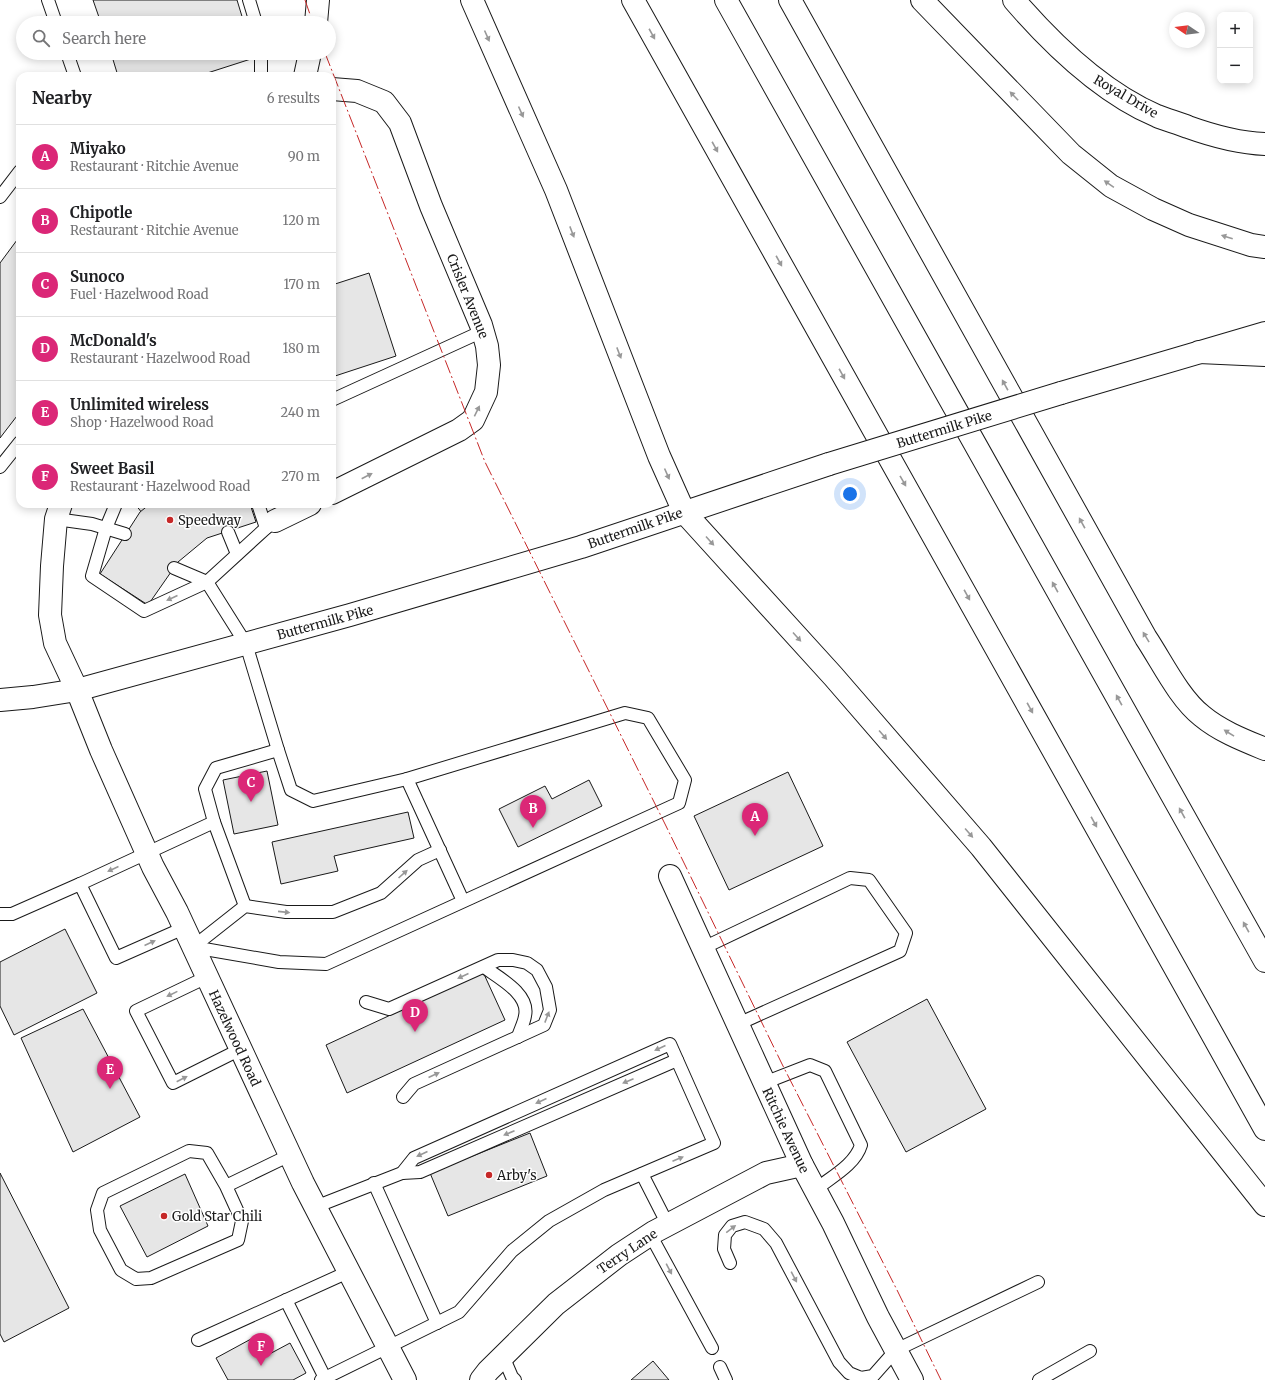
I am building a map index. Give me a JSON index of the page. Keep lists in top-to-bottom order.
{
  "streets": {
    "main road": [
      "Royal Drive",
      "Crisler Avenue",
      "Buttermilk Pike",
      "Hazelwood Road",
      "Ritchie Avenue",
      "Terry Lane"
    ]
  },
  "crossings": [
    ["Buttermilk Pike", "Hazelwood Road"],
    ["Ritchie Avenue", "Terry Lane"]
  ],
  "one_way": ["Crisler Avenue"],
  "places": ["Speedway", "Arby's", "Gold Star Chili"],
  "north": "left",
  "page": {
    "map_buttons": ["+", "−"],
    "search": "Search here",
    "heading": ["Nearby", "6 results"],
    "list": [
      {
        "mark": "A",
        "name": "Miyako",
        "note": "Restaurant · Ritchie Avenue",
        "value": "90 m"
      },
      {
        "mark": "B",
        "name": "Chipotle",
        "note": "Restaurant · Ritchie Avenue",
        "value": "120 m"
      },
      {
        "mark": "C",
        "name": "Sunoco",
        "note": "Fuel · Hazelwood Road",
        "value": "170 m"
      },
      {
        "mark": "D",
        "name": "McDonald's",
        "note": "Restaurant · Hazelwood Road",
        "value": "180 m"
      },
      {
        "mark": "E",
        "name": "Unlimited wireless",
        "note": "Shop · Hazelwood Road",
        "value": "240 m"
      },
      {
        "mark": "F",
        "name": "Sweet Basil",
        "note": "Restaurant · Hazelwood Road",
        "value": "270 m"
      }
    ],
    "pins": [
      "C",
      "B",
      "A",
      "D",
      "E",
      "F"
    ]
  }
}
